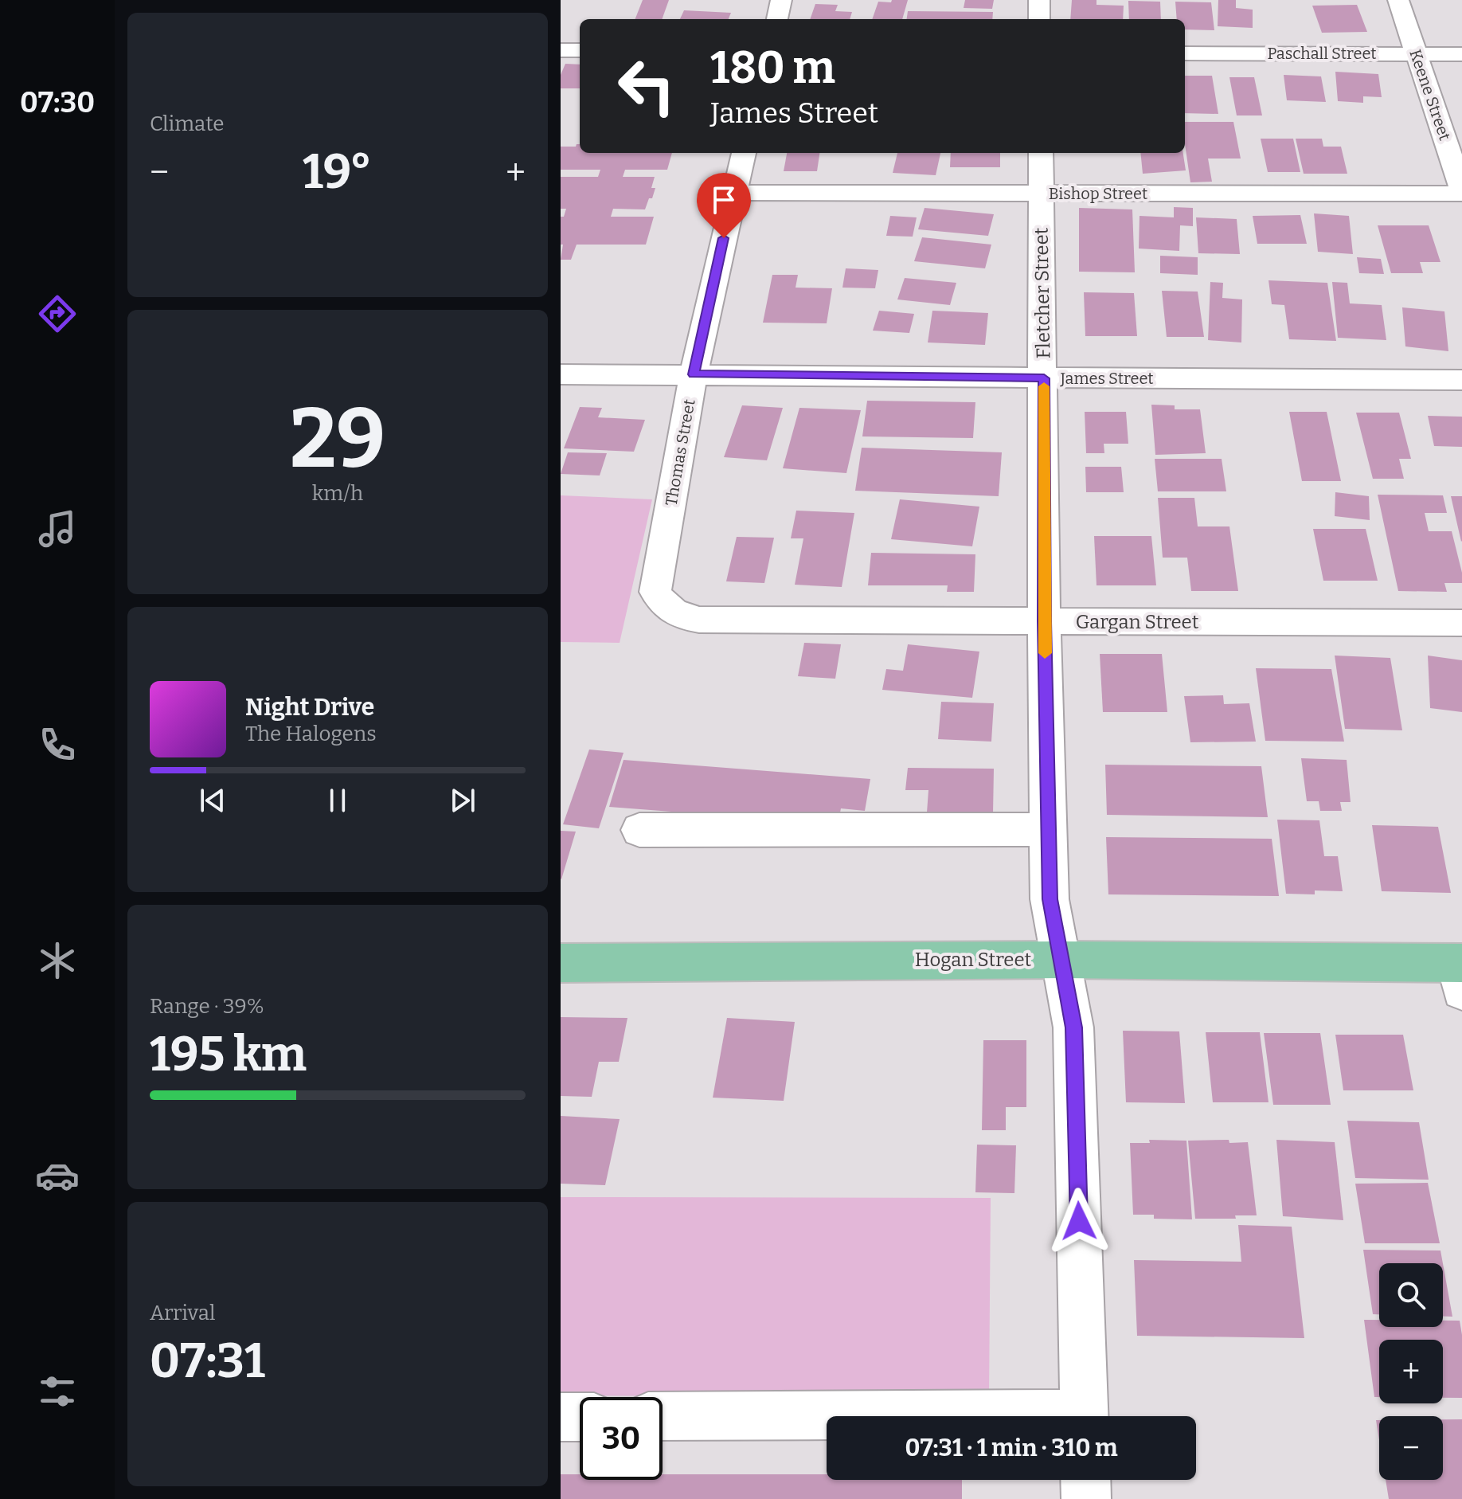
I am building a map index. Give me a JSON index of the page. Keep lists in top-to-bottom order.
{
  "streets": {
    "main road": ["Hogan Street"],
    "street": [
      "Paschall Street",
      "Keene Street",
      "Bishop Street",
      "Fletcher Street",
      "James Street",
      "Thomas Street",
      "Gargan Street"
    ]
  },
  "crossings": [
    ["Paschall Street", "Keene Street"],
    ["Keene Street", "Bishop Street"],
    ["Bishop Street", "Fletcher Street"],
    ["Bishop Street", "Thomas Street"],
    ["Fletcher Street", "James Street"],
    ["Fletcher Street", "Gargan Street"],
    ["Fletcher Street", "Hogan Street"],
    ["James Street", "Thomas Street"],
    ["Thomas Street", "Gargan Street"]
  ],
  "page": {
    "tabs": "07:30",
    "tile": [
      "Climate",
      ["29", "km/h"],
      ["Range · 39%", "195 km"],
      ["Arrival", "07:31"]
    ],
    "turn": ["180 m", "James Street"],
    "heat": ["−", "19°", "+"],
    "song": ["Night Drive", "The Halogens"],
    "map_buttons": ["+", "−"],
    "limit": "30",
    "trip": "07:31 · 1 min · 310 m"
  }
}
